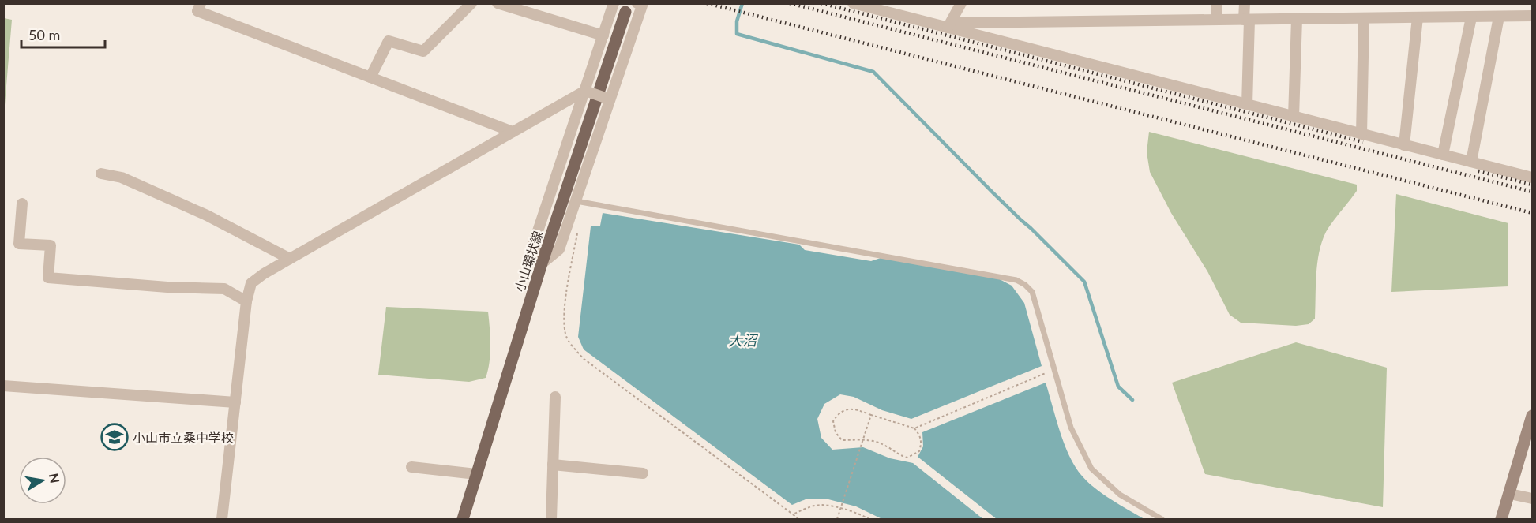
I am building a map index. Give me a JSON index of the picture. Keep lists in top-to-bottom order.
{
  "streets": {
    "main road": ["小山環状線"]
  },
  "water": ["大沼"],
  "places": {
    "school or university": ["小山市立桑中学校"]
  },
  "scale_bar": "50 m",
  "north": "right"
}
